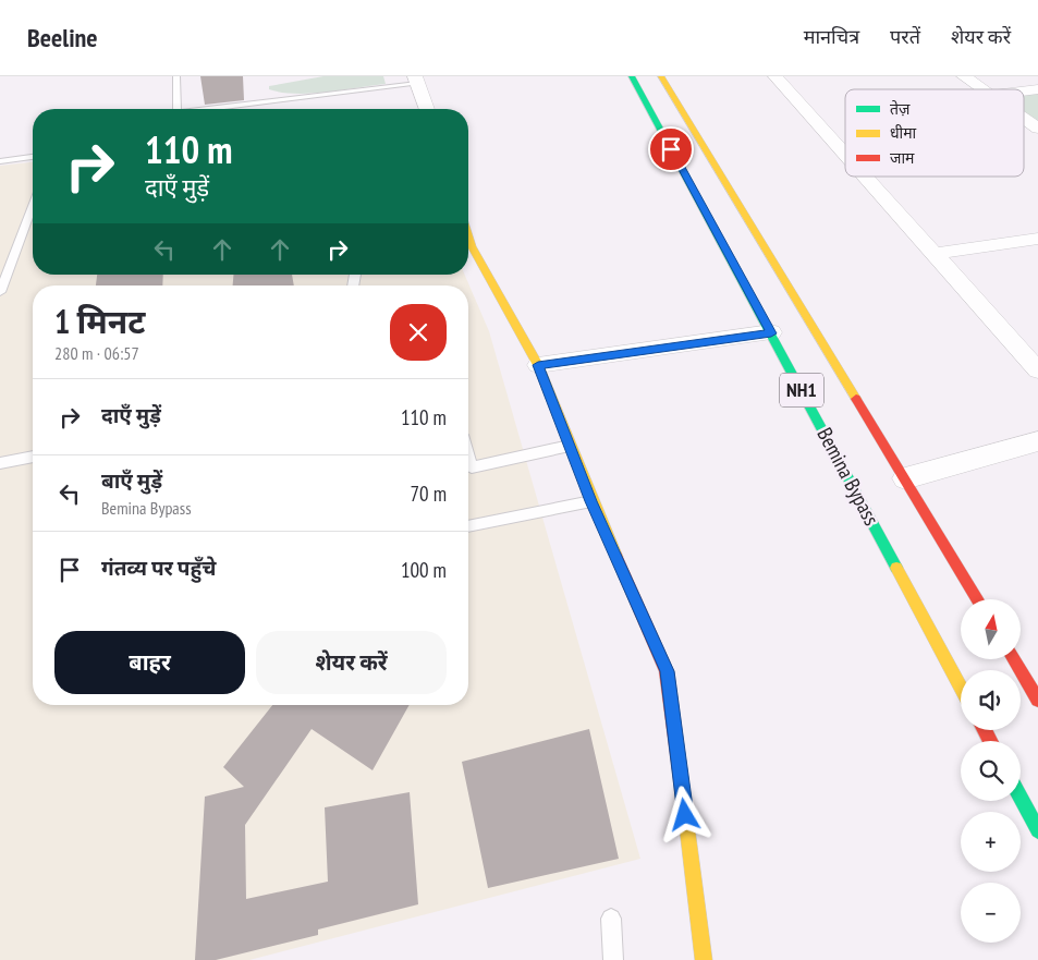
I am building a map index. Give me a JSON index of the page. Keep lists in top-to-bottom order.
{
  "streets": {
    "main road": ["NH1", "Bemina Bypass"]
  },
  "legend": ["तेज़", "धीमा", "जाम"],
  "north": "top",
  "page": {
    "header": "Beeline",
    "nav": ["मानचित्र", "परतें", "शेयर करें"],
    "turn": ["110 m", "दाएँ मुड़ें"],
    "heading": ["1 मिनट", "280 m · 06:57"],
    "list": [
      {
        "name": "दाएँ मुड़ें",
        "value": "110 m"
      },
      {
        "name": "बाएँ मुड़ें",
        "note": "Bemina Bypass",
        "value": "70 m"
      },
      {
        "name": "गंतव्य पर पहुँचे",
        "value": "100 m"
      }
    ],
    "map_buttons": ["+", "−"],
    "buttons": ["बाहर", "शेयर करें"]
  }
}
